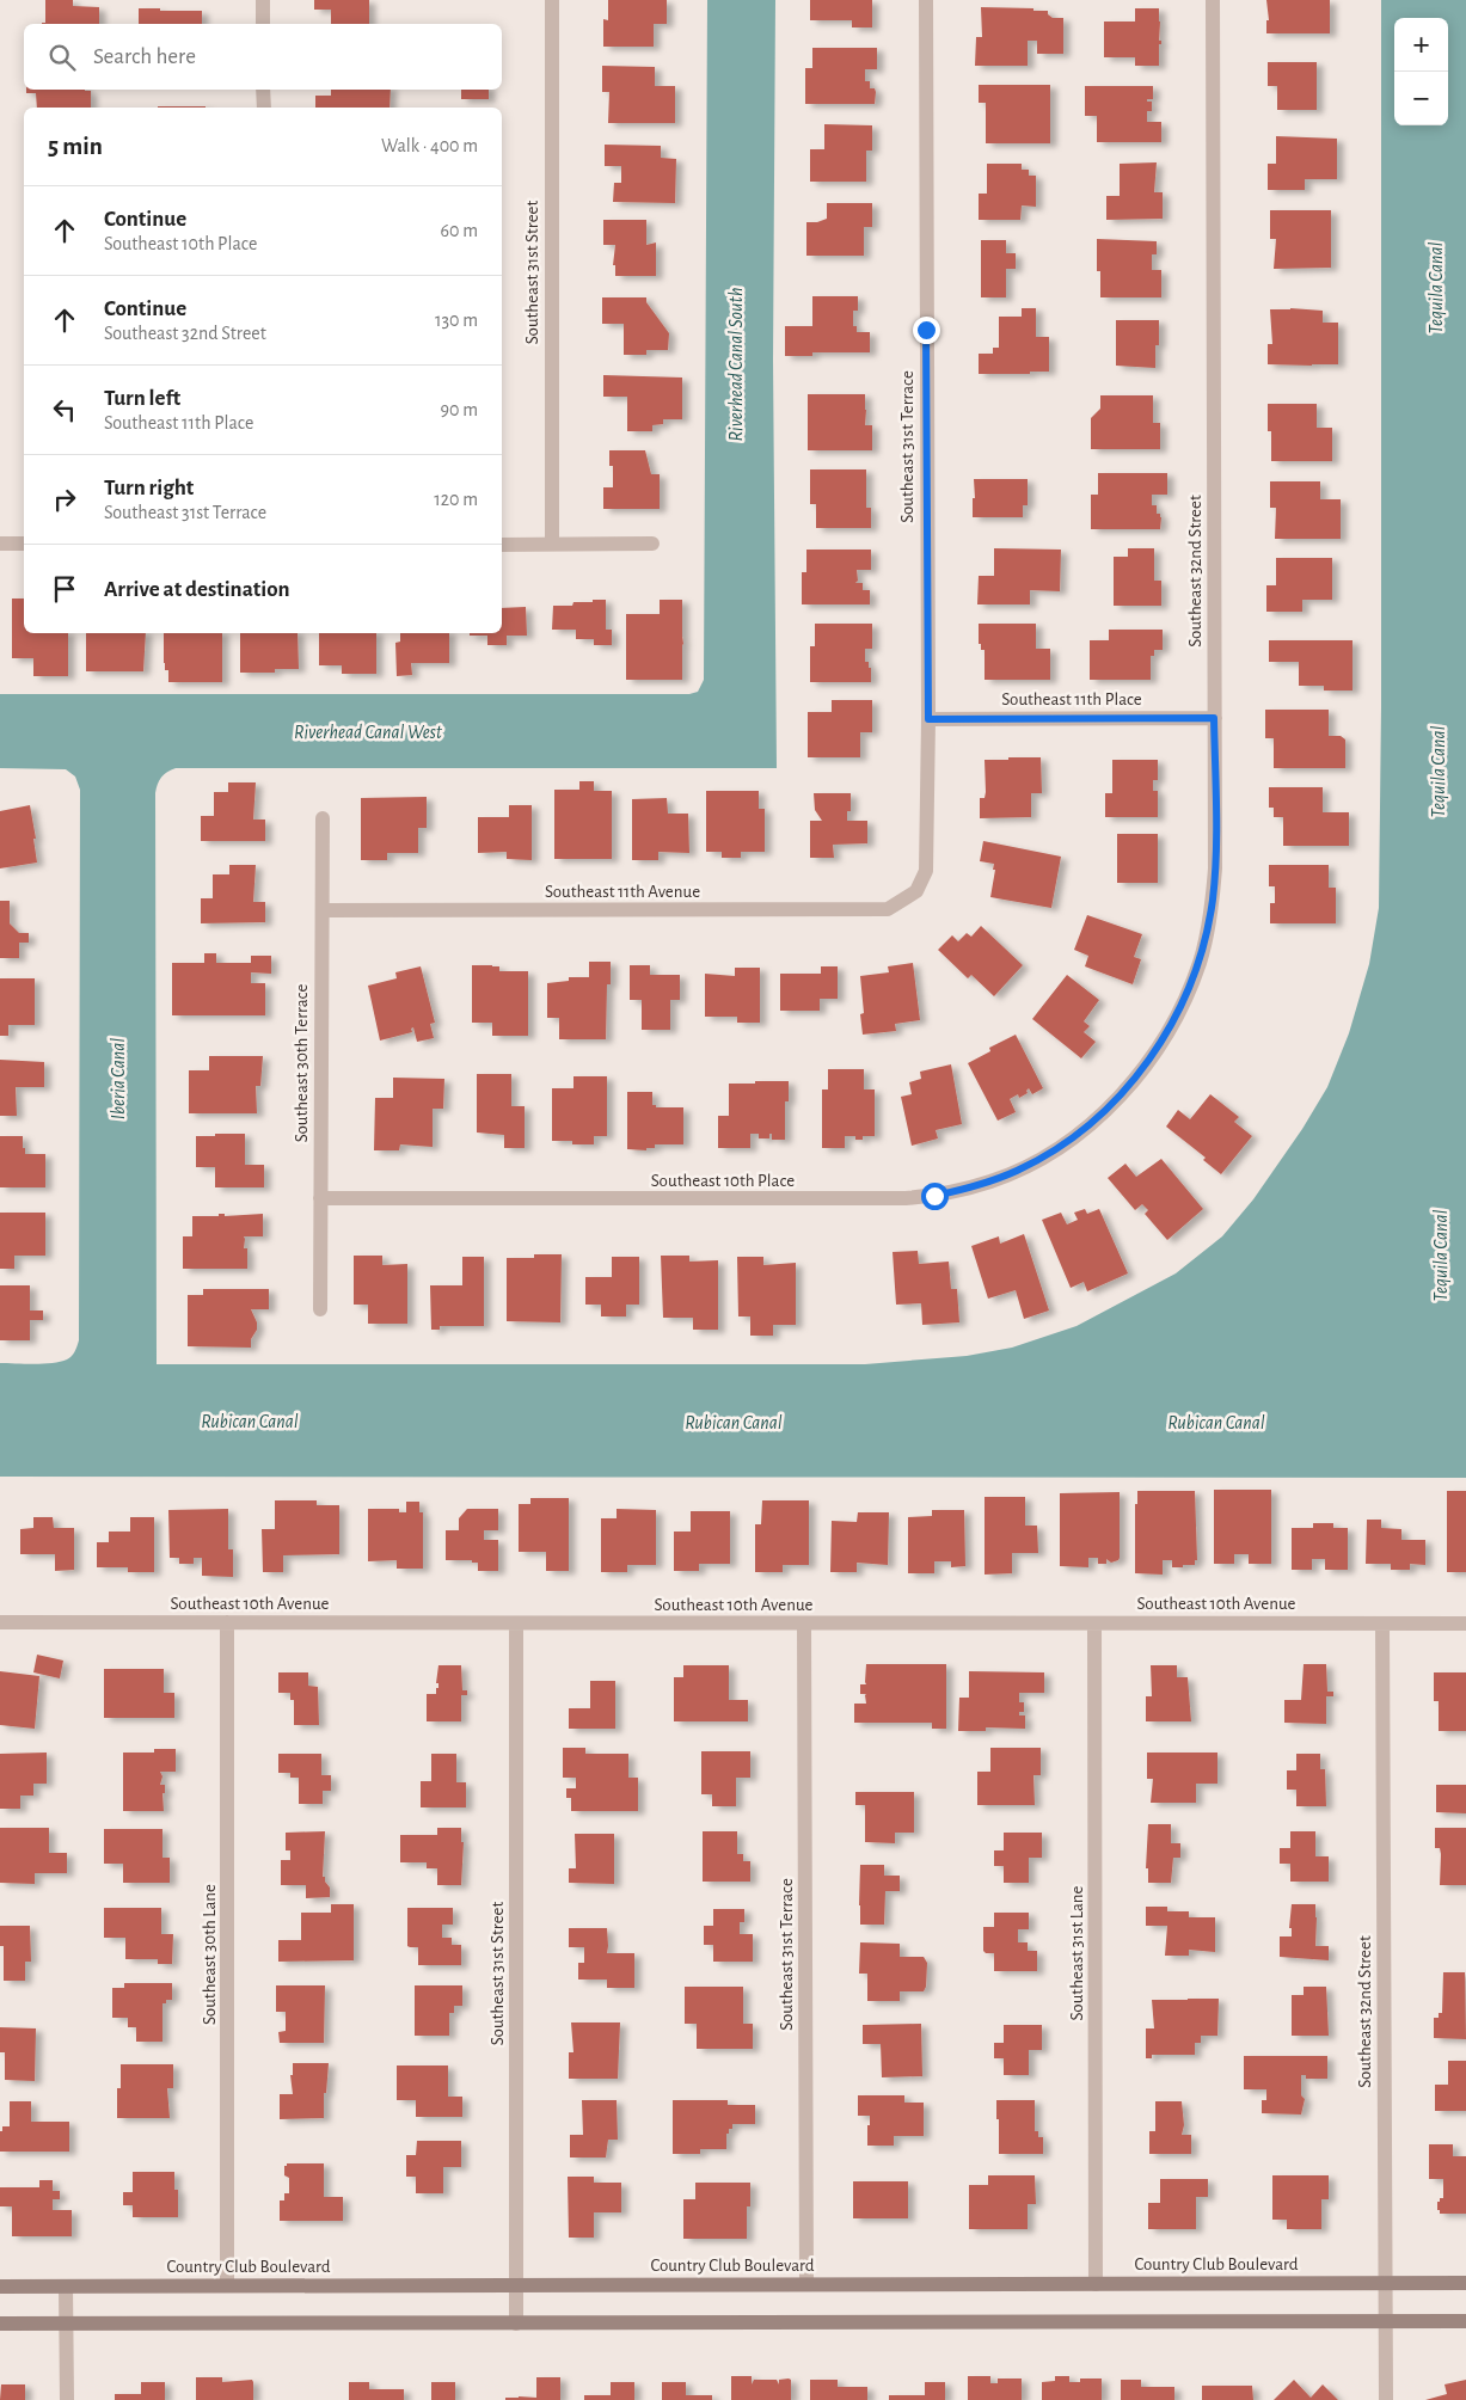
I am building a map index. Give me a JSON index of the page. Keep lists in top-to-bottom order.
{
  "streets": {
    "main road": ["Country Club Boulevard"],
    "street": [
      "Southeast 31st Street",
      "Southeast 31st Terrace",
      "Southeast 32nd Street",
      "Southeast 11th Place",
      "Southeast 11th Avenue",
      "Southeast 30th Terrace",
      "Southeast 10th Place",
      "Southeast 10th Avenue",
      "Southeast 31st Lane",
      "Southeast 30th Lane"
    ]
  },
  "crossings": [
    ["Southeast 31st Street", "Southeast 10th Avenue"],
    ["Southeast 31st Street", "Country Club Boulevard"],
    ["Southeast 31st Terrace", "Southeast 11th Place"],
    ["Southeast 31st Terrace", "Southeast 11th Avenue"],
    ["Southeast 31st Terrace", "Southeast 10th Avenue"],
    ["Southeast 31st Terrace", "Country Club Boulevard"],
    ["Southeast 32nd Street", "Southeast 11th Place"],
    ["Southeast 32nd Street", "Southeast 10th Place"],
    ["Southeast 32nd Street", "Southeast 10th Avenue"],
    ["Southeast 32nd Street", "Country Club Boulevard"],
    ["Southeast 11th Avenue", "Southeast 30th Terrace"],
    ["Southeast 30th Terrace", "Southeast 10th Place"],
    ["Southeast 10th Avenue", "Southeast 31st Lane"],
    ["Southeast 10th Avenue", "Southeast 30th Lane"],
    ["Southeast 31st Lane", "Country Club Boulevard"],
    ["Southeast 30th Lane", "Country Club Boulevard"]
  ],
  "water": [
    "Tequila Canal",
    "Riverhead Canal South",
    "Riverhead Canal West",
    "Iberia Canal",
    "Rubican Canal"
  ],
  "page": {
    "map_buttons": ["+", "−"],
    "search": "Search here",
    "heading": ["5 min", "Walk · 400 m"],
    "list": [
      ["Continue", "Southeast 10th Place", "60 m"],
      ["Continue", "Southeast 32nd Street", "130 m"],
      ["Turn left", "Southeast 11th Place", "90 m"],
      ["Turn right", "Southeast 31st Terrace", "120 m"],
      "Arrive at destination"
    ]
  }
}
